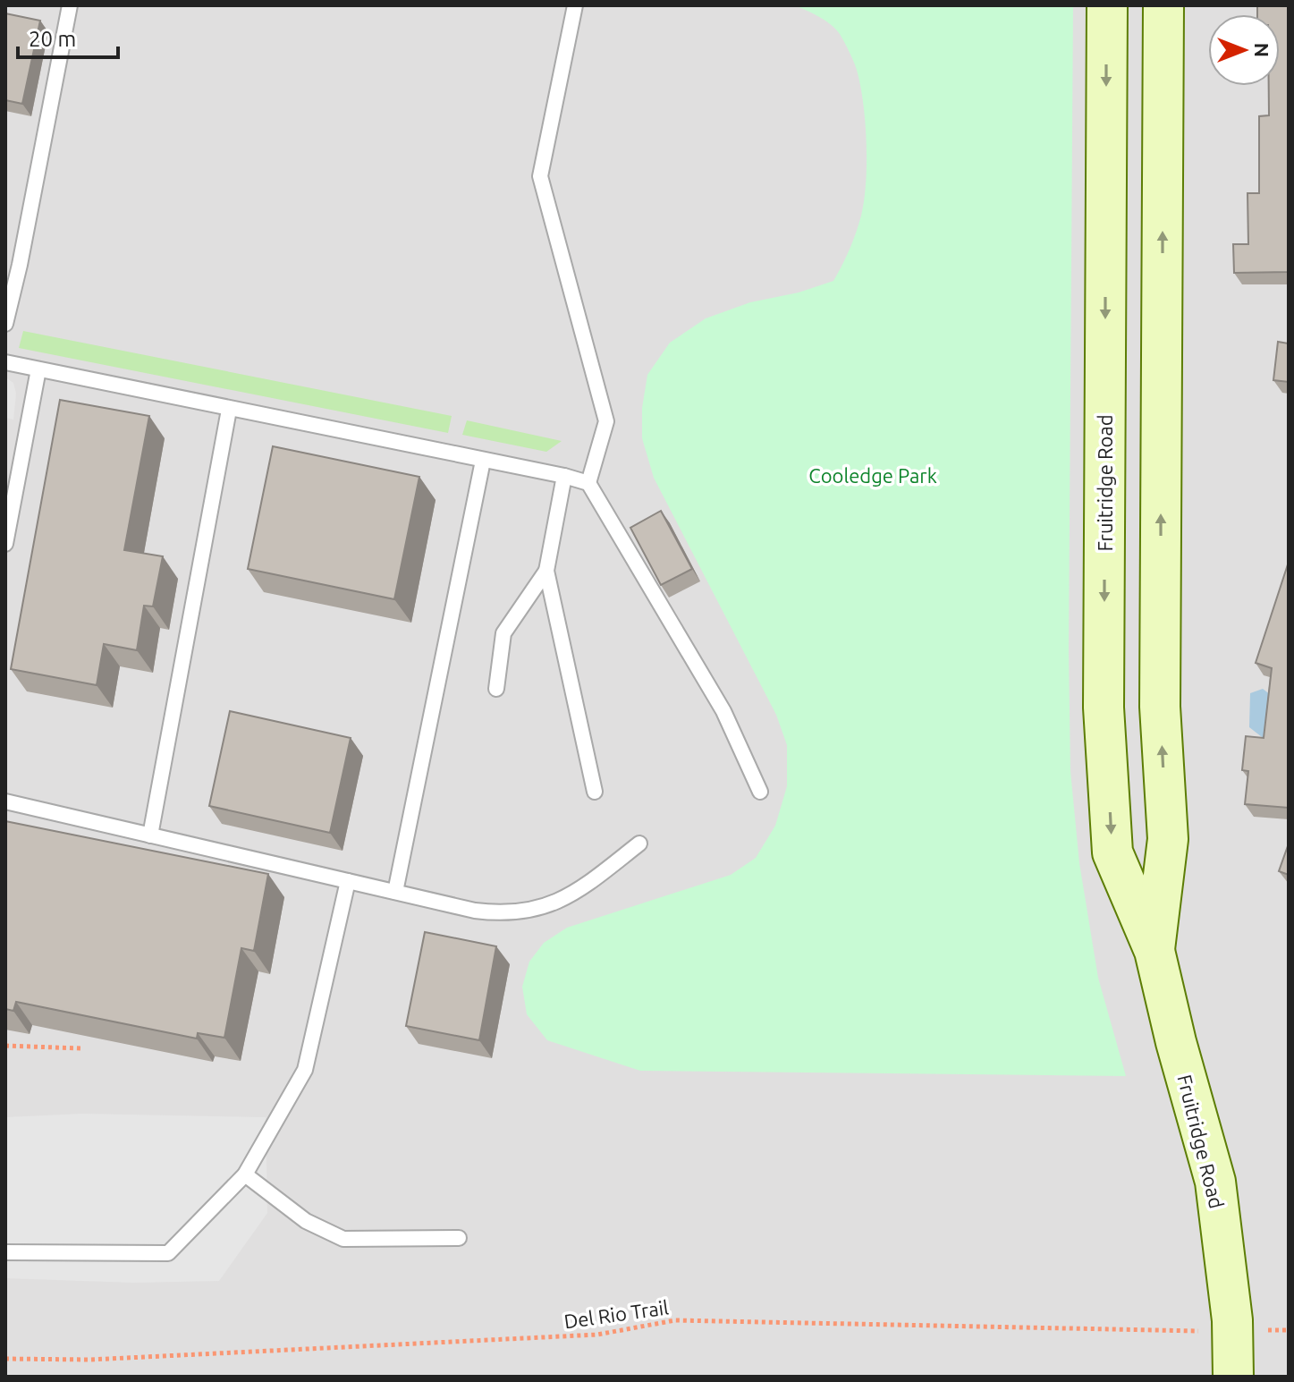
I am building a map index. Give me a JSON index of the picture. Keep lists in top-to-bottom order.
{
  "streets": {
    "main road": ["Fruitridge Road"],
    "path": ["Del Rio Trail"]
  },
  "parks": ["Cooledge Park"],
  "scale_bar": "20 m",
  "north": "right"
}
